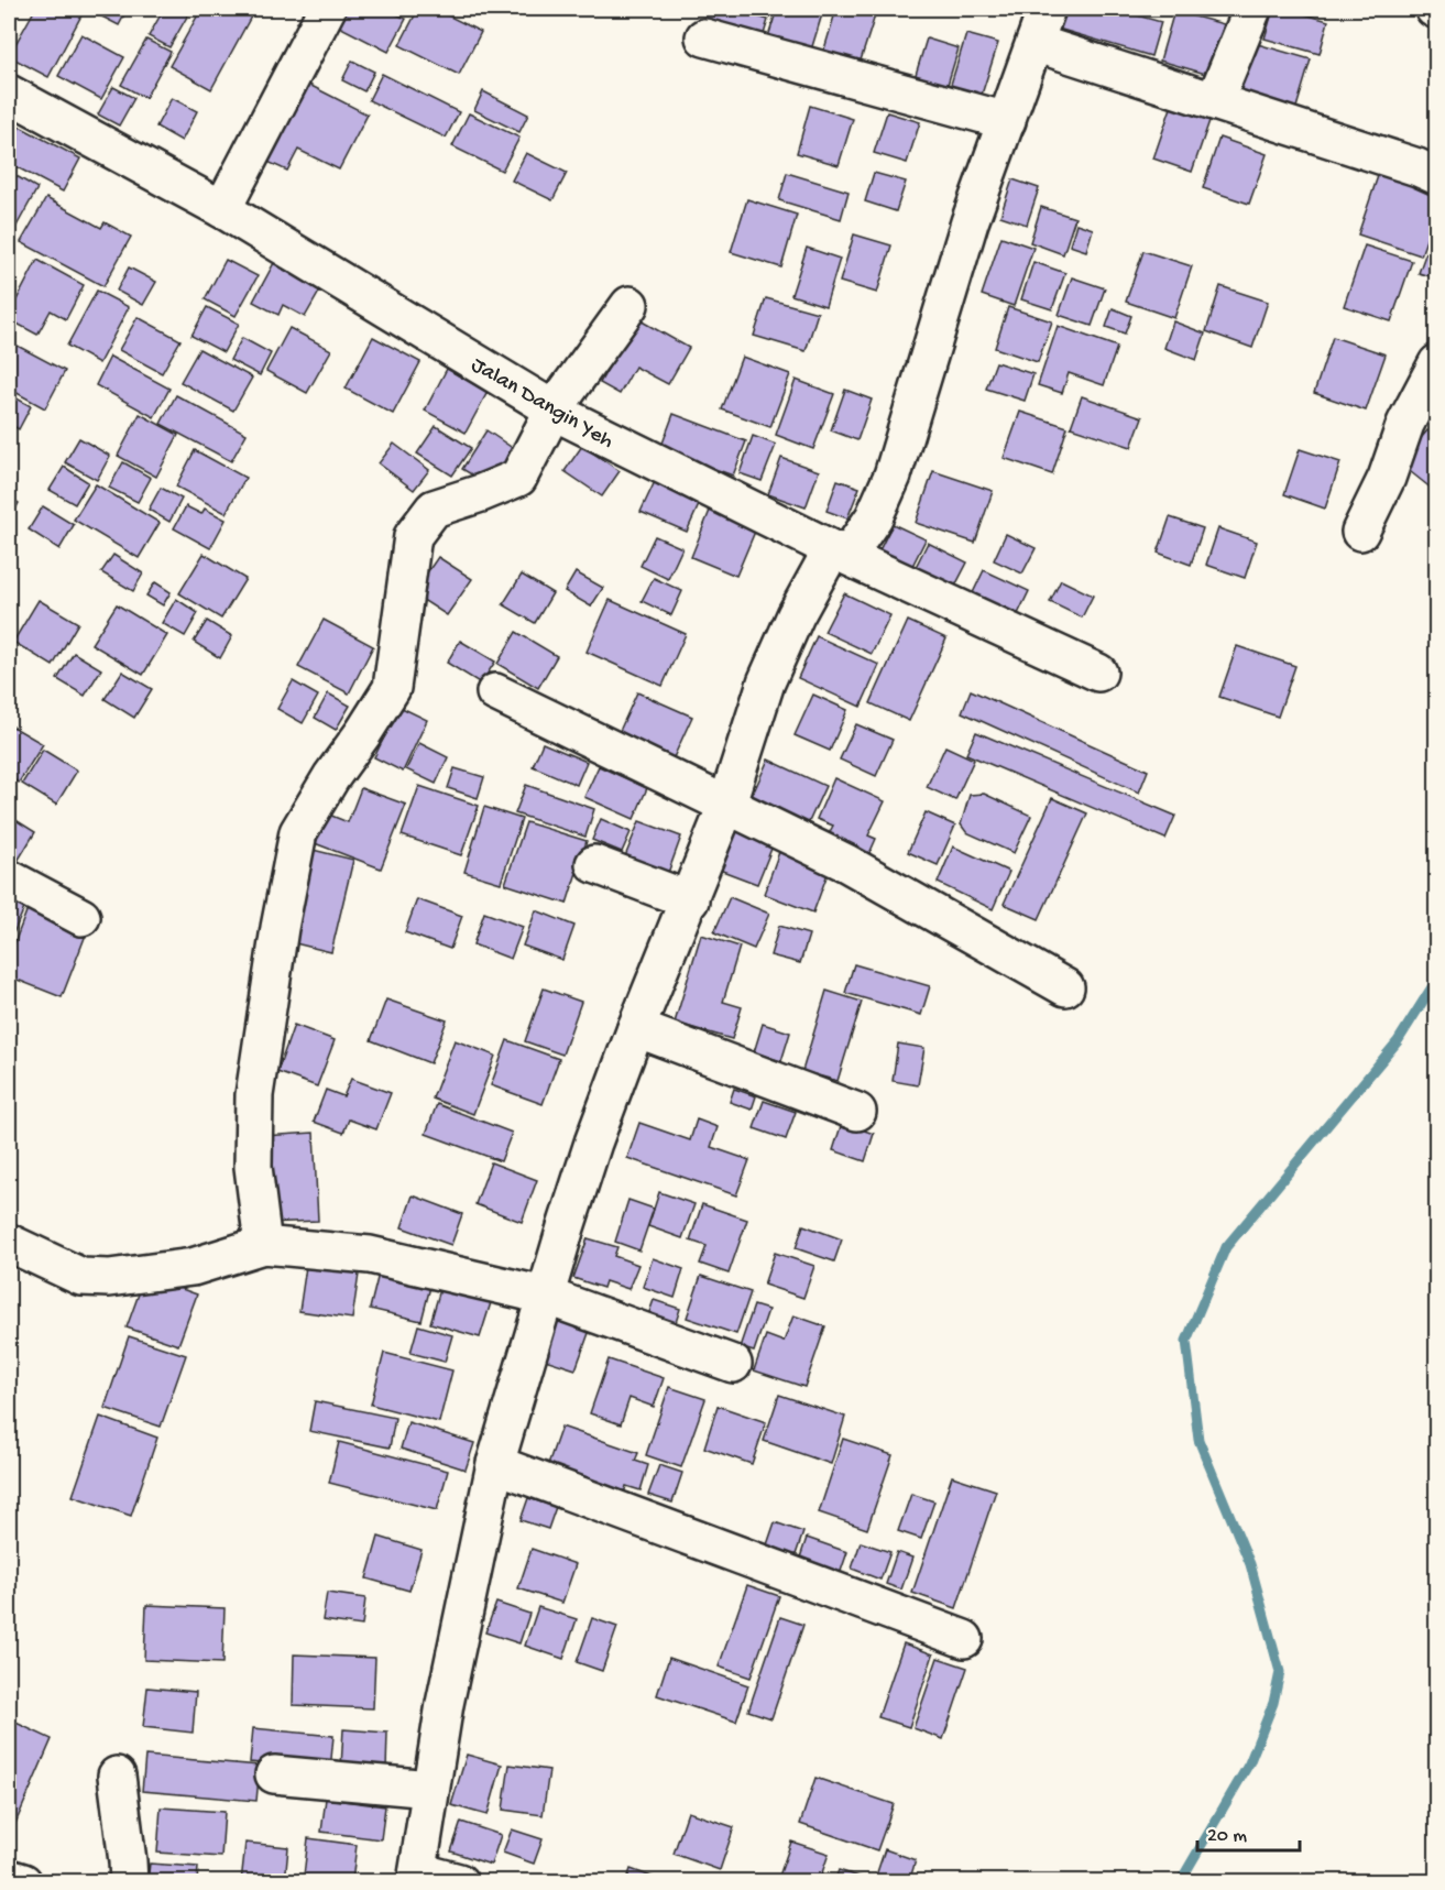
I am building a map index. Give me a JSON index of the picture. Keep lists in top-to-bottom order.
{
  "streets": {
    "street": ["Jalan Dangin Yeh"]
  },
  "scale_bar": "20 m"
}
